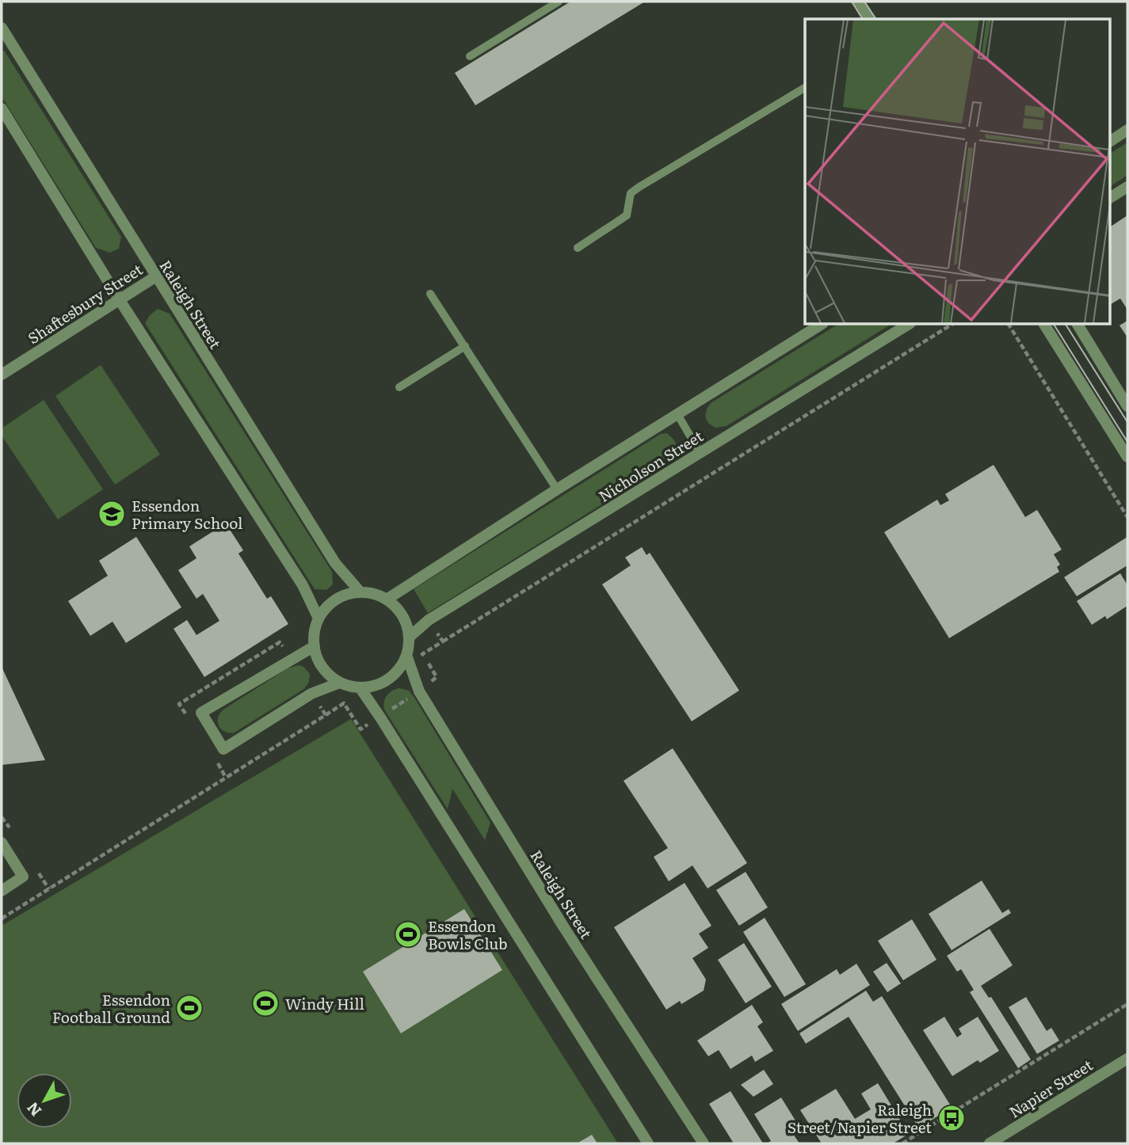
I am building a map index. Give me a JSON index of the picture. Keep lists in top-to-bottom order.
{
  "streets": {
    "street": [
      "Shaftesbury Street",
      "Raleigh Street",
      "Nicholson Street",
      "Napier Street"
    ]
  },
  "crossings": [
    ["Shaftesbury Street", "Raleigh Street"],
    ["Raleigh Street", "Nicholson Street"]
  ],
  "places": {
    "school or university": ["Essendon Primary School"],
    "sports": ["Essendon Bowls Club", "Windy Hill", "Essendon Football Ground"],
    "bus stop": ["Raleigh Street/Napier Street"]
  },
  "north": "bottom left"
}
